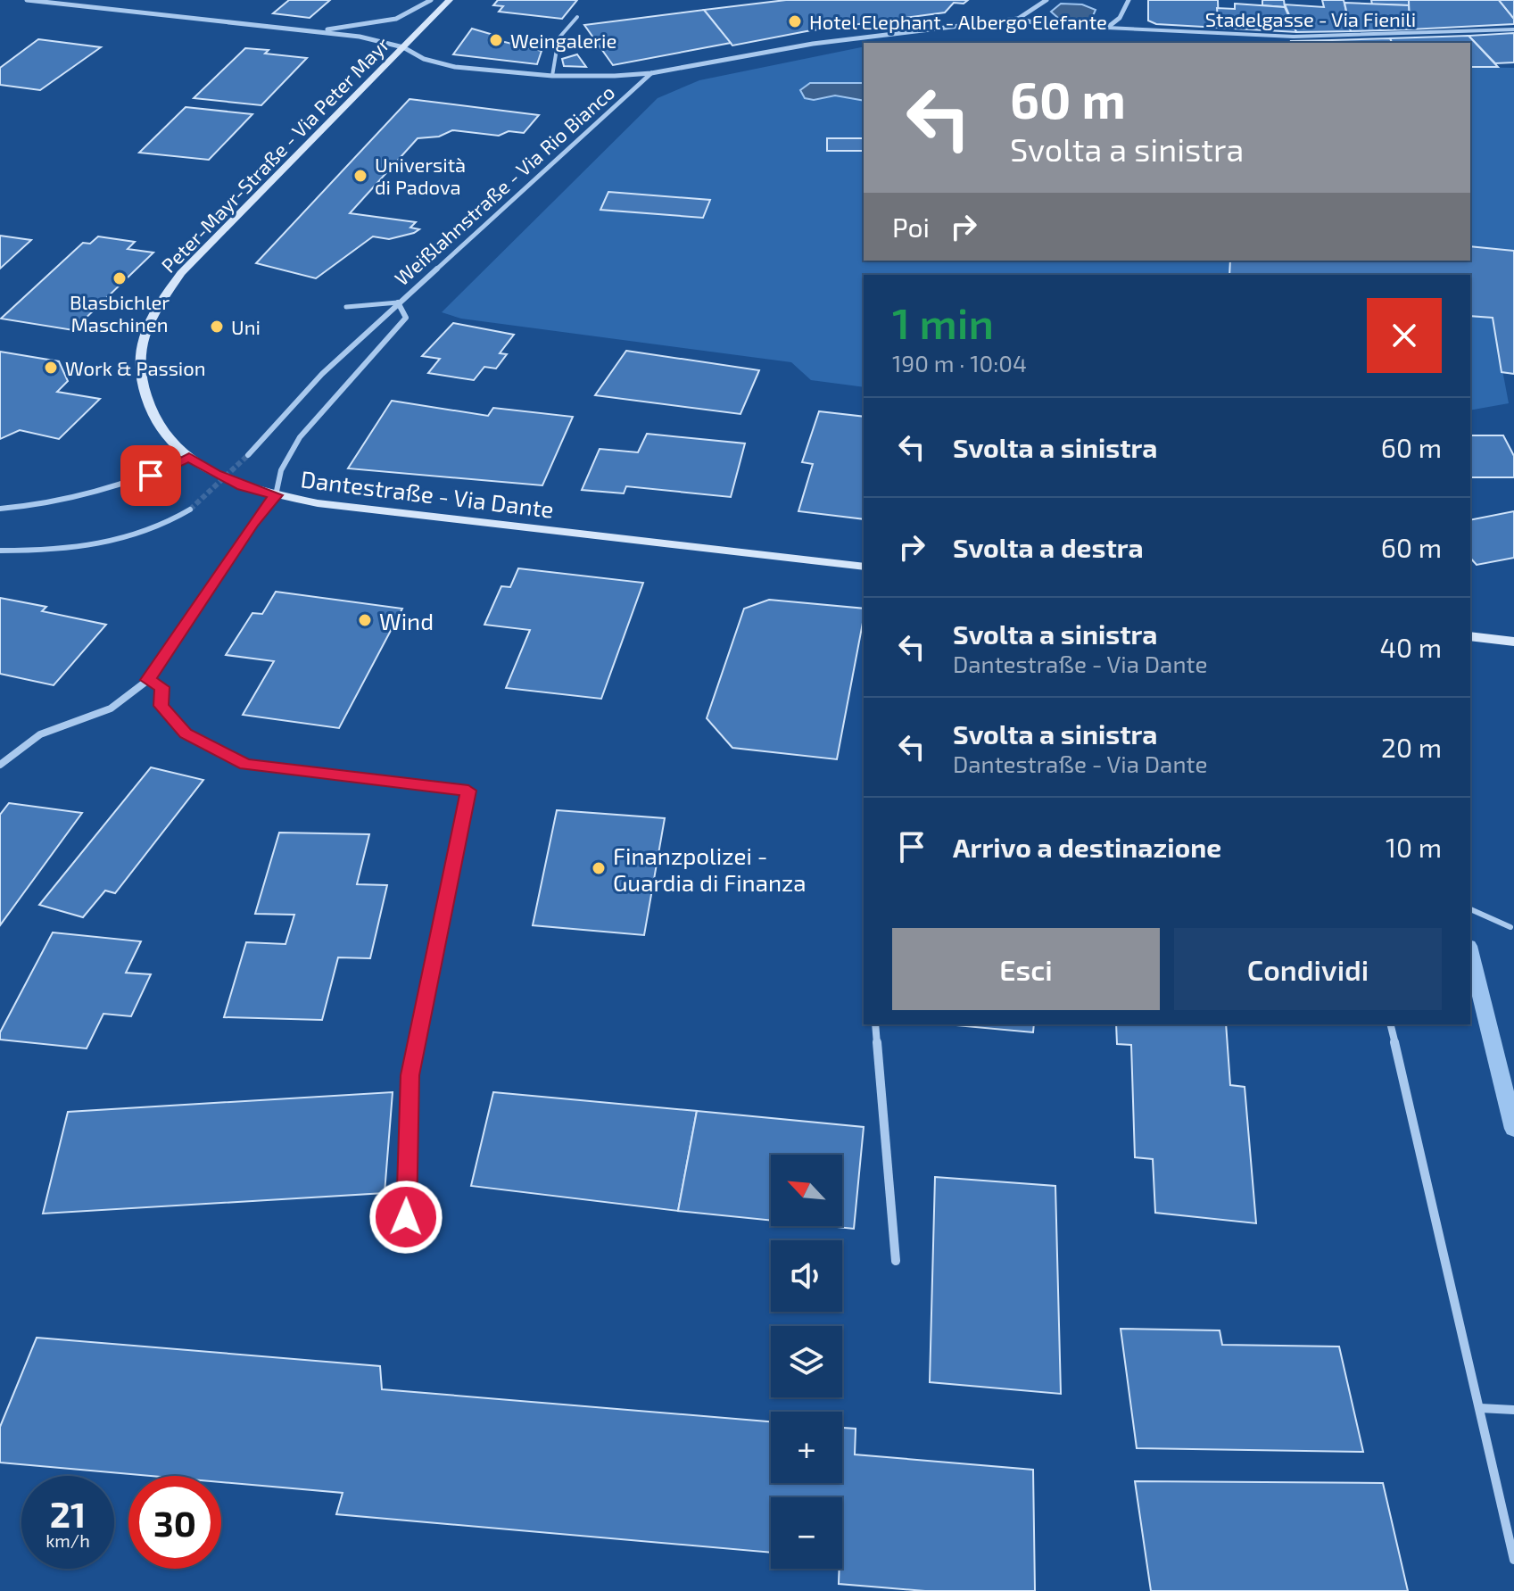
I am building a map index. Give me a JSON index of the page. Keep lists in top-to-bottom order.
{
  "streets": {
    "main road": ["Peter-Mayr-Straße - Via Peter Mayr", "Dantestraße - Via Dante"],
    "street": ["Stadelgasse - Via Fienili", "Weißlahnstraße - Via Rio Bianco"]
  },
  "crossings": [
    ["Stadelgasse - Via Fienili", "Weißlahnstraße - Via Rio Bianco"],
    ["Peter-Mayr-Straße - Via Peter Mayr", "Weißlahnstraße - Via Rio Bianco"],
    ["Peter-Mayr-Straße - Via Peter Mayr", "Dantestraße - Via Dante"],
    ["Weißlahnstraße - Via Rio Bianco", "Dantestraße - Via Dante"]
  ],
  "places": [
    "Hotel Elephant - Albergo Elefante",
    "Weingalerie",
    "Università di Padova",
    "Blasbichler Maschinen",
    "Uni",
    "Work & Passion",
    "Wind",
    "Finanzpolizei - Guardia di Finanza"
  ],
  "north": "top left",
  "page": {
    "turn": ["60 m", "Svolta a sinistra"],
    "then": "Poi",
    "heading": ["1 min", "190 m · 10:04"],
    "list": [
      {
        "name": "Svolta a sinistra",
        "value": "60 m"
      },
      {
        "name": "Svolta a destra",
        "value": "60 m"
      },
      {
        "name": "Svolta a sinistra",
        "note": "Dantestraße - Via Dante",
        "value": "40 m"
      },
      {
        "name": "Svolta a sinistra",
        "note": "Dantestraße - Via Dante",
        "value": "20 m"
      },
      {
        "name": "Arrivo a destinazione",
        "value": "10 m"
      }
    ],
    "buttons": ["Esci", "Condividi"],
    "map_buttons": ["+", "−"],
    "speed": "21 km/h",
    "limit": "30"
  }
}
